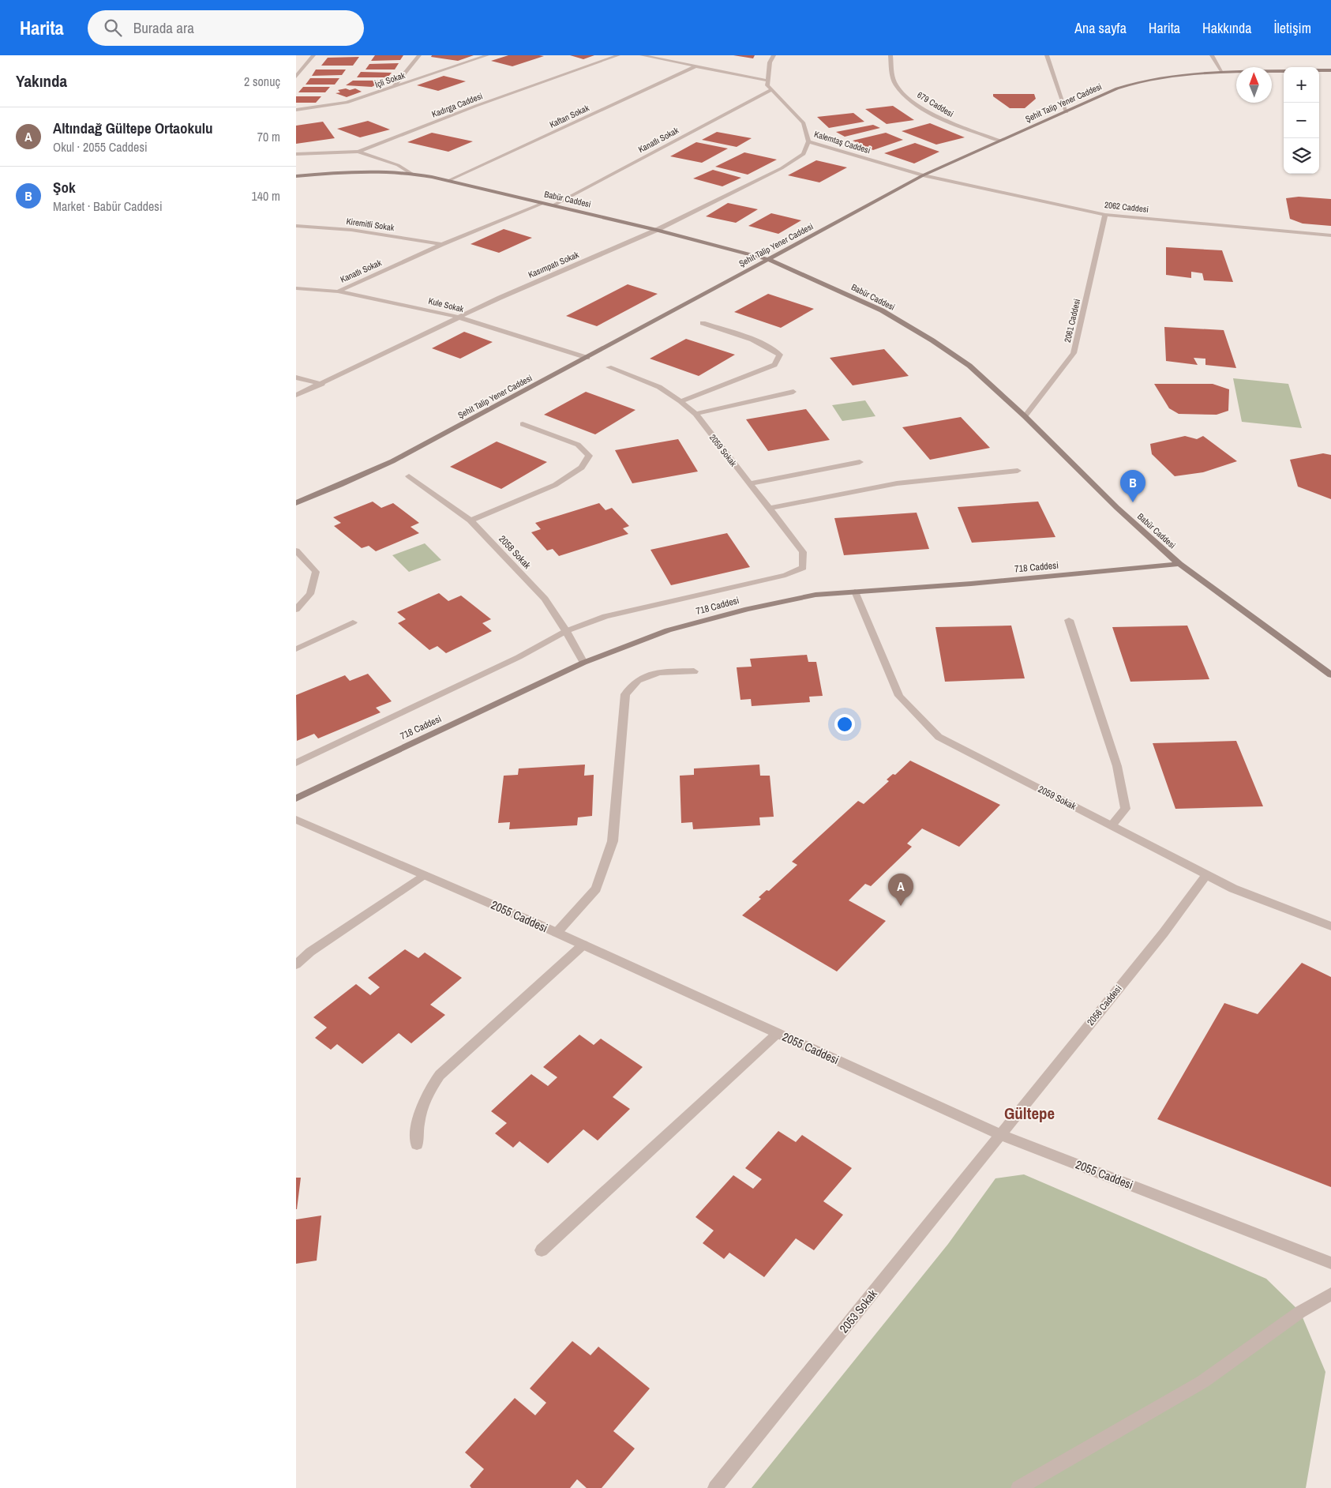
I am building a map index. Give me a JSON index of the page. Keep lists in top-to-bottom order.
{
  "streets": {
    "street": [
      "İçli Sokak",
      "Şehit Talip Yener Caddesi",
      "679 Caddesi",
      "Kadırga Caddesi",
      "Kaftan Sokak",
      "Kanatlı Sokak",
      "Kalemtaş Caddesi",
      "Babür Caddesi",
      "2062 Caddesi",
      "Kiremitli Sokak",
      "Kasımpatı Sokak",
      "Kule Sokak",
      "2061 Caddesi",
      "2059 Sokak",
      "2058 Sokak",
      "718 Caddesi",
      "2055 Caddesi",
      "2056 Caddesi",
      "2053 Sokak"
    ]
  },
  "crossings": [
    ["Şehit Talip Yener Caddesi", "679 Caddesi"],
    ["Şehit Talip Yener Caddesi", "Kalemtaş Caddesi"],
    ["Şehit Talip Yener Caddesi", "Babür Caddesi"],
    ["Şehit Talip Yener Caddesi", "2062 Caddesi"],
    ["Şehit Talip Yener Caddesi", "Kule Sokak"],
    ["Kaftan Sokak", "Babür Caddesi"],
    ["Kanatlı Sokak", "Kalemtaş Caddesi"],
    ["Kanatlı Sokak", "Babür Caddesi"],
    ["Kanatlı Sokak", "Kiremitli Sokak"],
    ["Kanatlı Sokak", "Kule Sokak"],
    ["Kalemtaş Caddesi", "2062 Caddesi"],
    ["Kalemtaş Caddesi", "Kasımpatı Sokak"],
    ["Babür Caddesi", "Kasımpatı Sokak"],
    ["Babür Caddesi", "2061 Caddesi"],
    ["Babür Caddesi", "718 Caddesi"],
    ["2062 Caddesi", "2061 Caddesi"],
    ["Kasımpatı Sokak", "Kule Sokak"],
    ["2059 Sokak", "2058 Sokak"],
    ["2059 Sokak", "718 Caddesi"],
    ["2059 Sokak", "2056 Caddesi"],
    ["2058 Sokak", "718 Caddesi"],
    ["2055 Caddesi", "2056 Caddesi"],
    ["2055 Caddesi", "2053 Sokak"],
    ["2056 Caddesi", "2053 Sokak"]
  ],
  "districts": ["Gültepe"],
  "north": "top",
  "page": {
    "header": "Harita",
    "search": "Burada ara",
    "nav": [
      "Ana sayfa",
      "Harita",
      "Hakkında",
      "İletişim"
    ],
    "heading": ["Yakında", "2 sonuç"],
    "map_buttons": ["+", "−"],
    "list": [
      {
        "mark": "A",
        "name": "Altındağ Gültepe Ortaokulu",
        "note": "Okul · 2055 Caddesi",
        "value": "70 m"
      },
      {
        "mark": "B",
        "name": "Şok",
        "note": "Market · Babür Caddesi",
        "value": "140 m"
      }
    ],
    "pins": ["B", "A"]
  }
}
